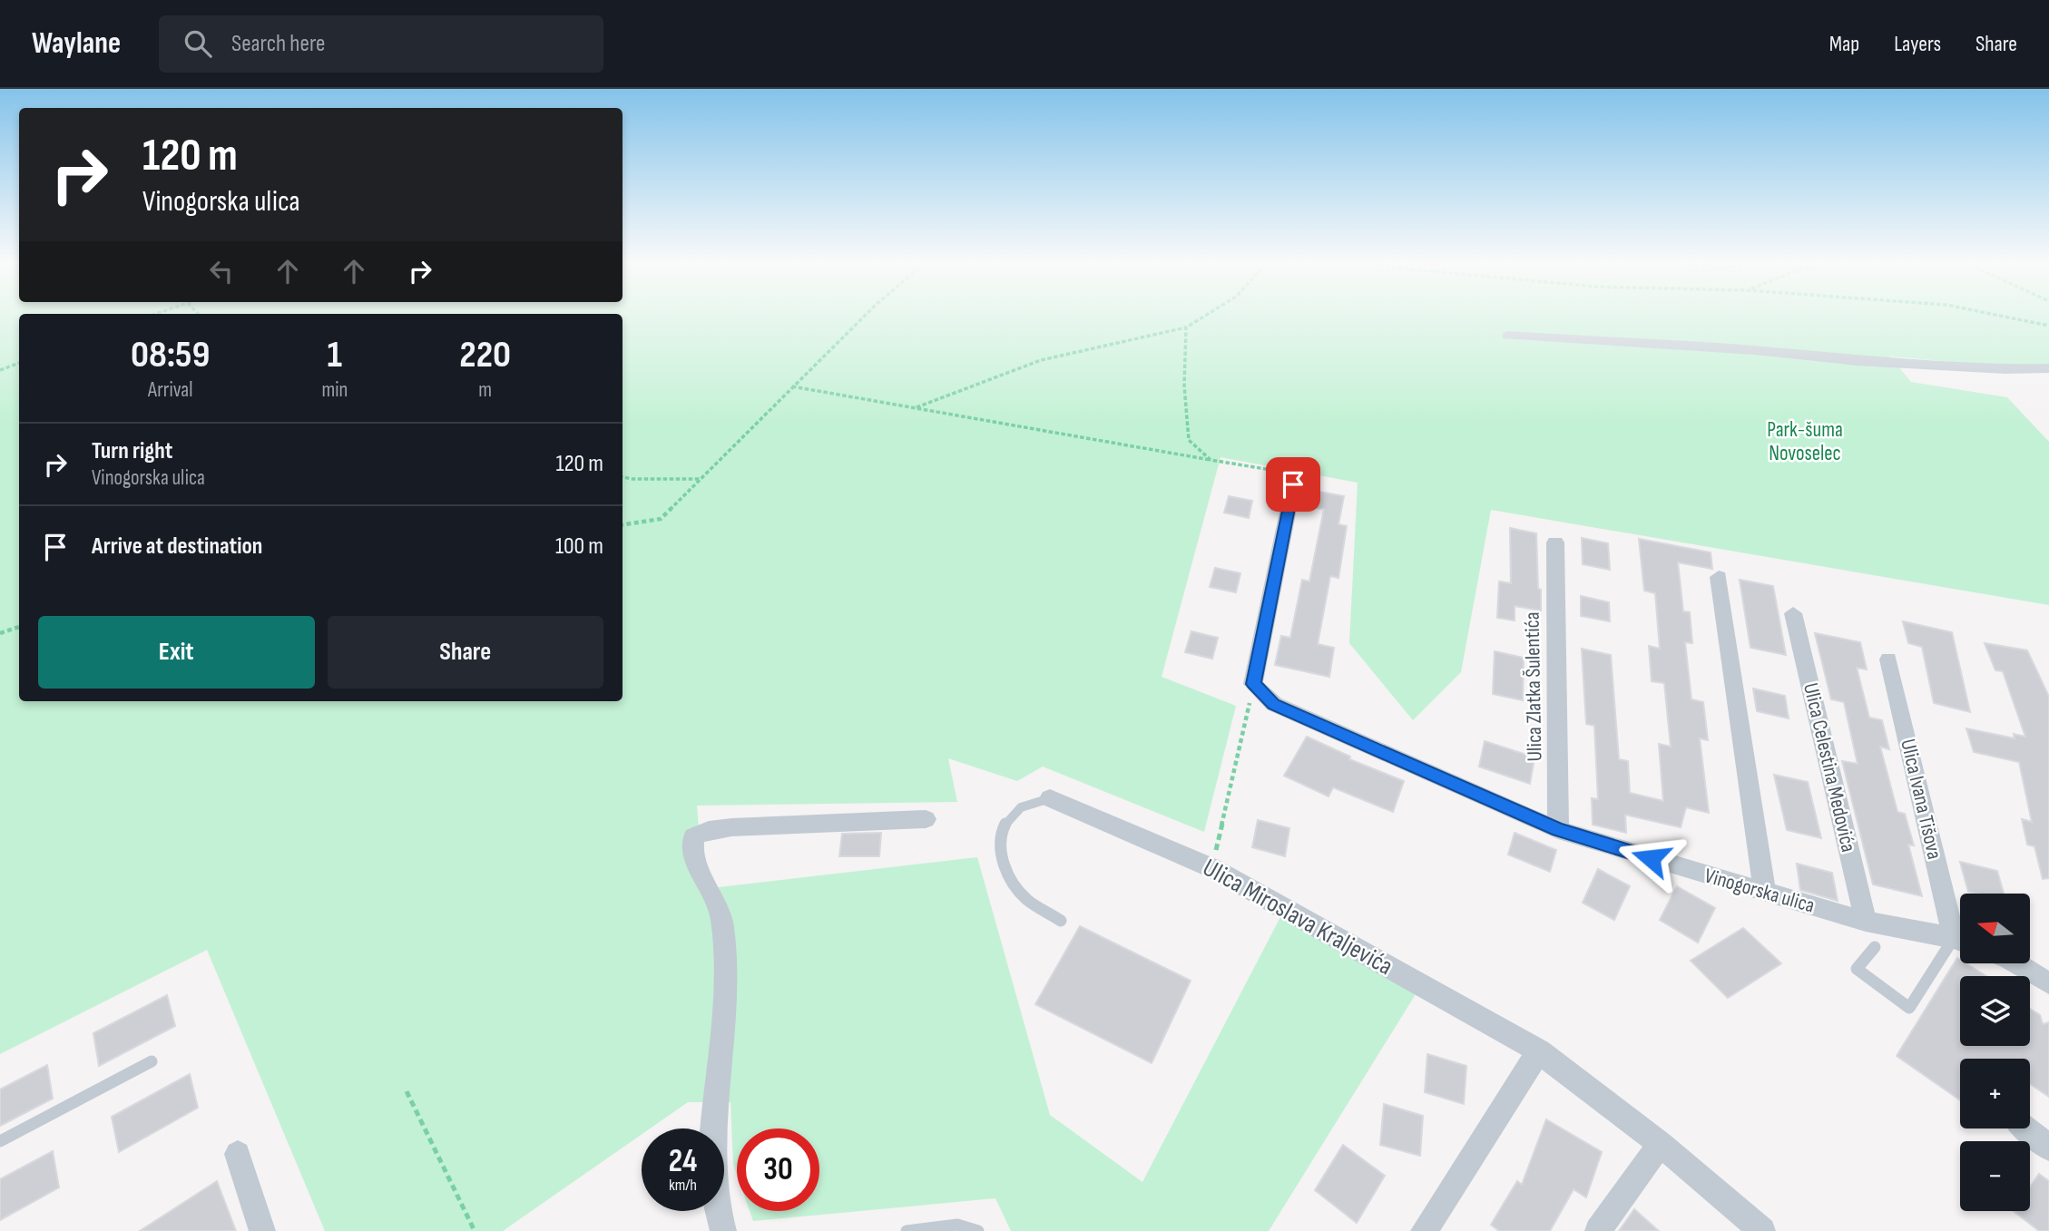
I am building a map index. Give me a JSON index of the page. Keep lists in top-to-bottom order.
{
  "streets": {
    "street": [
      "Ulica Zlatka Šulentića",
      "Ulica Celestina Medovića",
      "Ulica Ivana Tišova",
      "Vinogorska ulica",
      "Ulica Miroslava Kraljevića"
    ]
  },
  "crossings": [
    ["Ulica Zlatka Šulentića", "Vinogorska ulica"],
    ["Ulica Celestina Medovića", "Vinogorska ulica"]
  ],
  "parks": ["Park-šuma Novoselec"],
  "north": "left",
  "page": {
    "header": "Waylane",
    "search": "Search here",
    "nav": ["Map", "Layers", "Share"],
    "turn": ["120 m", "Vinogorska ulica"],
    "eta": [
      "08:59",
      "Arrival",
      "1",
      "min",
      "220",
      "m"
    ],
    "list": [
      {
        "name": "Turn right",
        "note": "Vinogorska ulica",
        "value": "120 m"
      },
      {
        "name": "Arrive at destination",
        "value": "100 m"
      }
    ],
    "buttons": ["Exit", "Share"],
    "map_buttons": ["+", "−"],
    "speed": "24 km/h",
    "limit": "30"
  }
}
